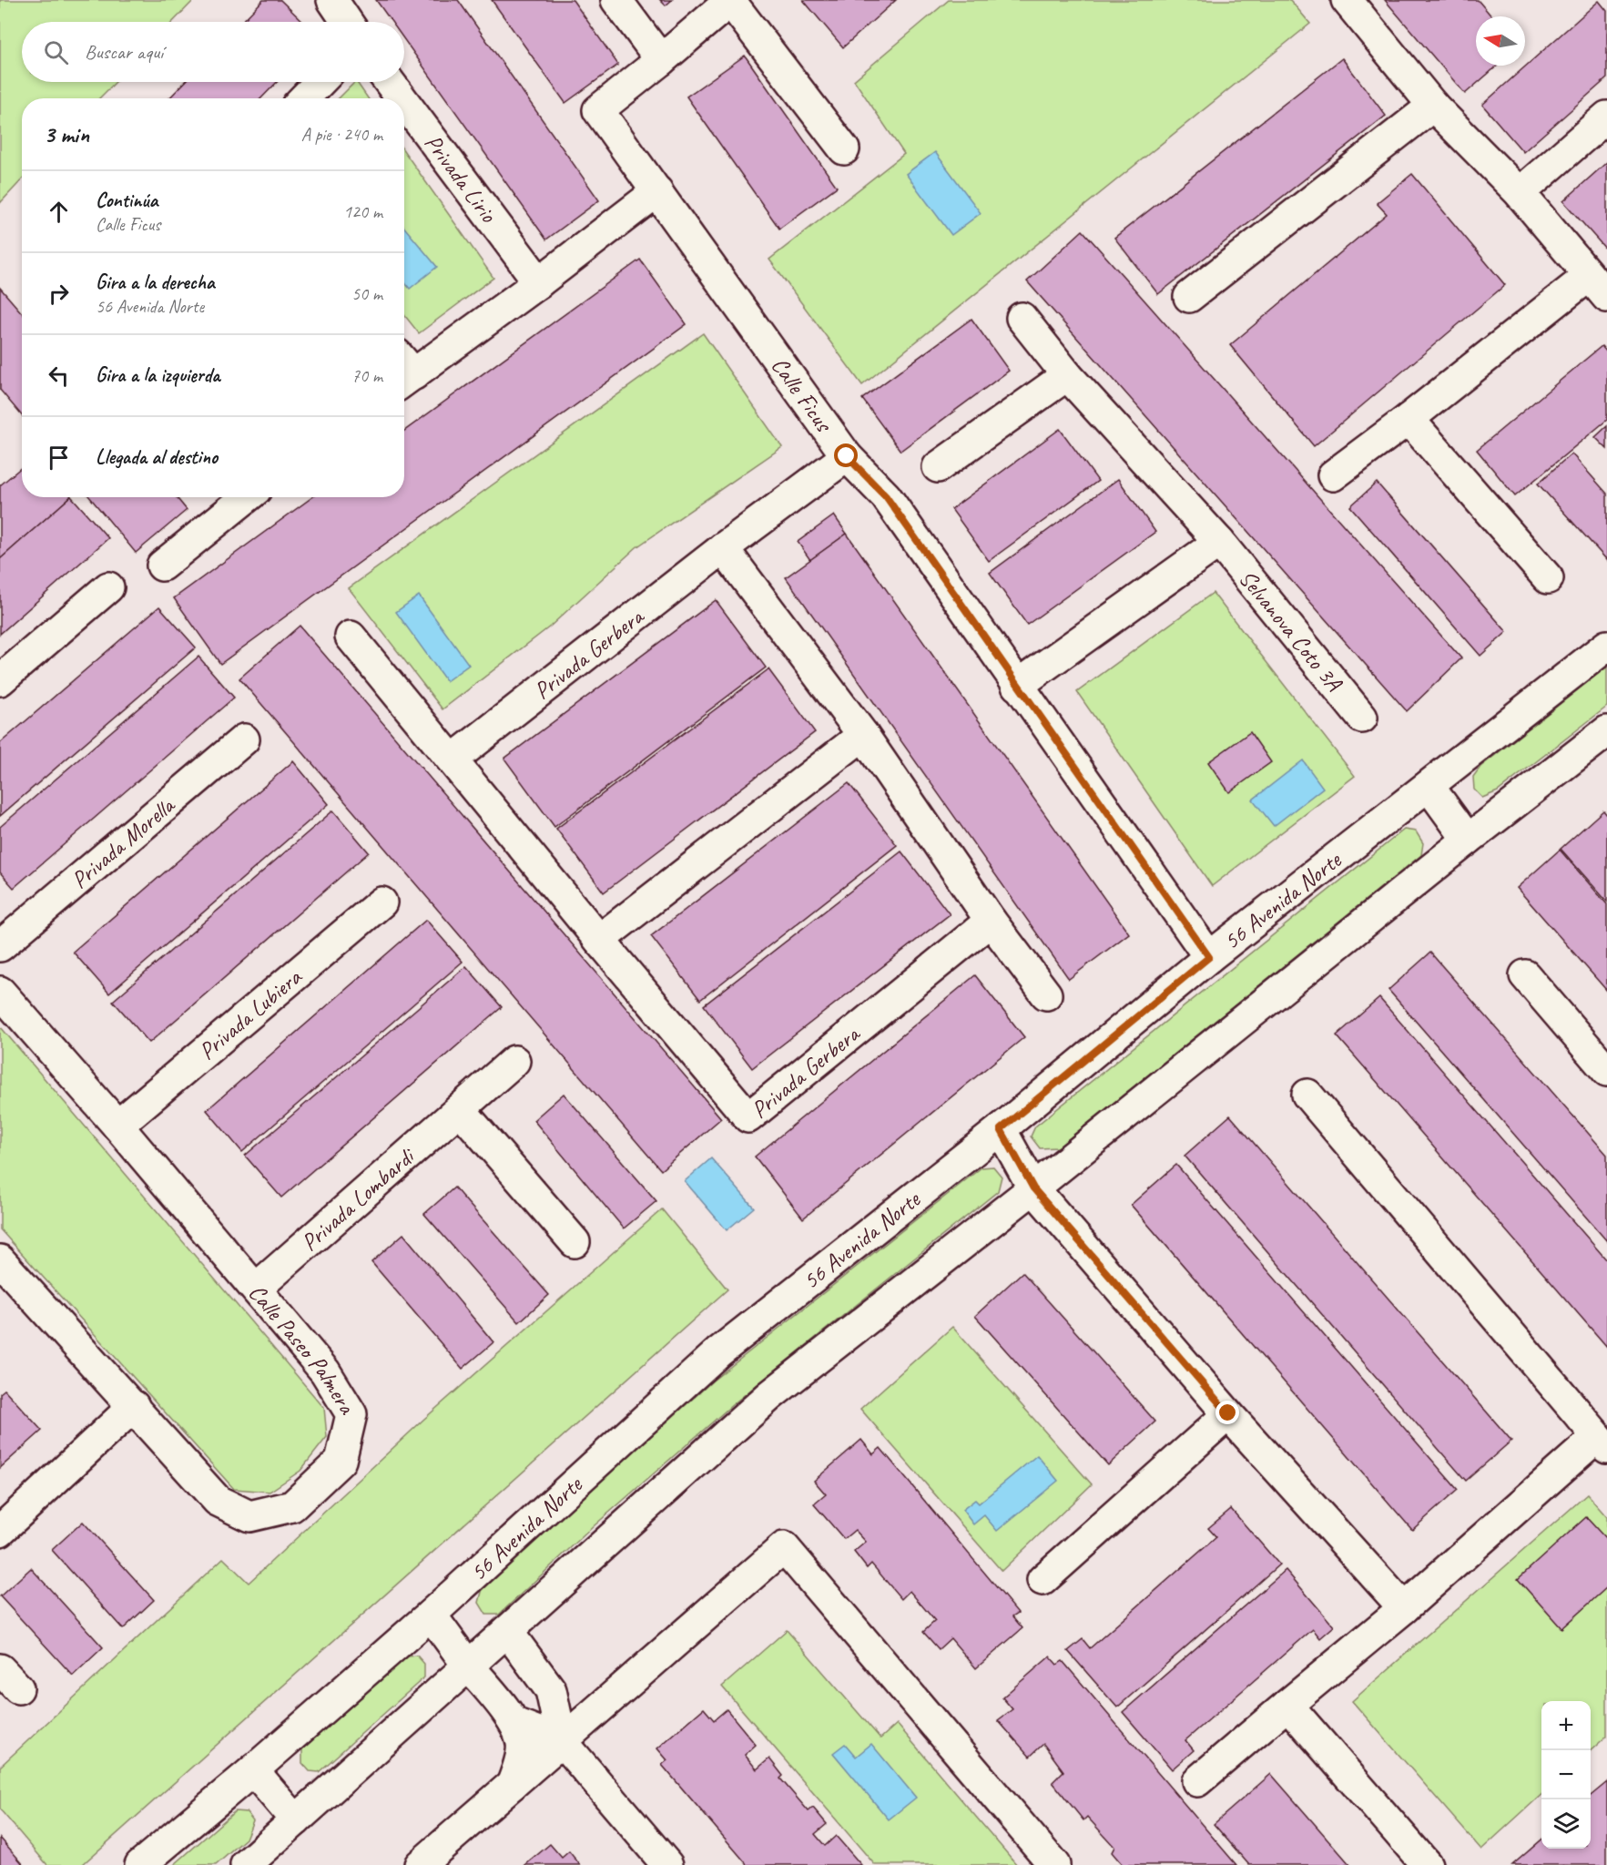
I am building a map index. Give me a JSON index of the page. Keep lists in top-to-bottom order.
{
  "streets": {
    "street": [
      "Privada Lirio",
      "Calle Ficus",
      "Selvanova Coto 3A",
      "Privada Gerbera",
      "Privada Morella",
      "56 Avenida Norte",
      "Privada Lubiera",
      "Privada Lombardi",
      "Calle Paseo Palmera"
    ]
  },
  "crossings": [
    ["Calle Ficus", "Privada Gerbera"],
    ["Calle Ficus", "56 Avenida Norte"],
    ["Privada Lubiera", "Calle Paseo Palmera"],
    ["Privada Lombardi", "Calle Paseo Palmera"]
  ],
  "north": "left",
  "page": {
    "search": "Buscar aquí",
    "heading": ["3 min", "A pie · 240 m"],
    "list": [
      ["Continúa", "Calle Ficus", "120 m"],
      ["Gira a la derecha", "56 Avenida Norte", "50 m"],
      ["Gira a la izquierda", "70 m"],
      "Llegada al destino"
    ],
    "map_buttons": ["+", "−"]
  }
}
